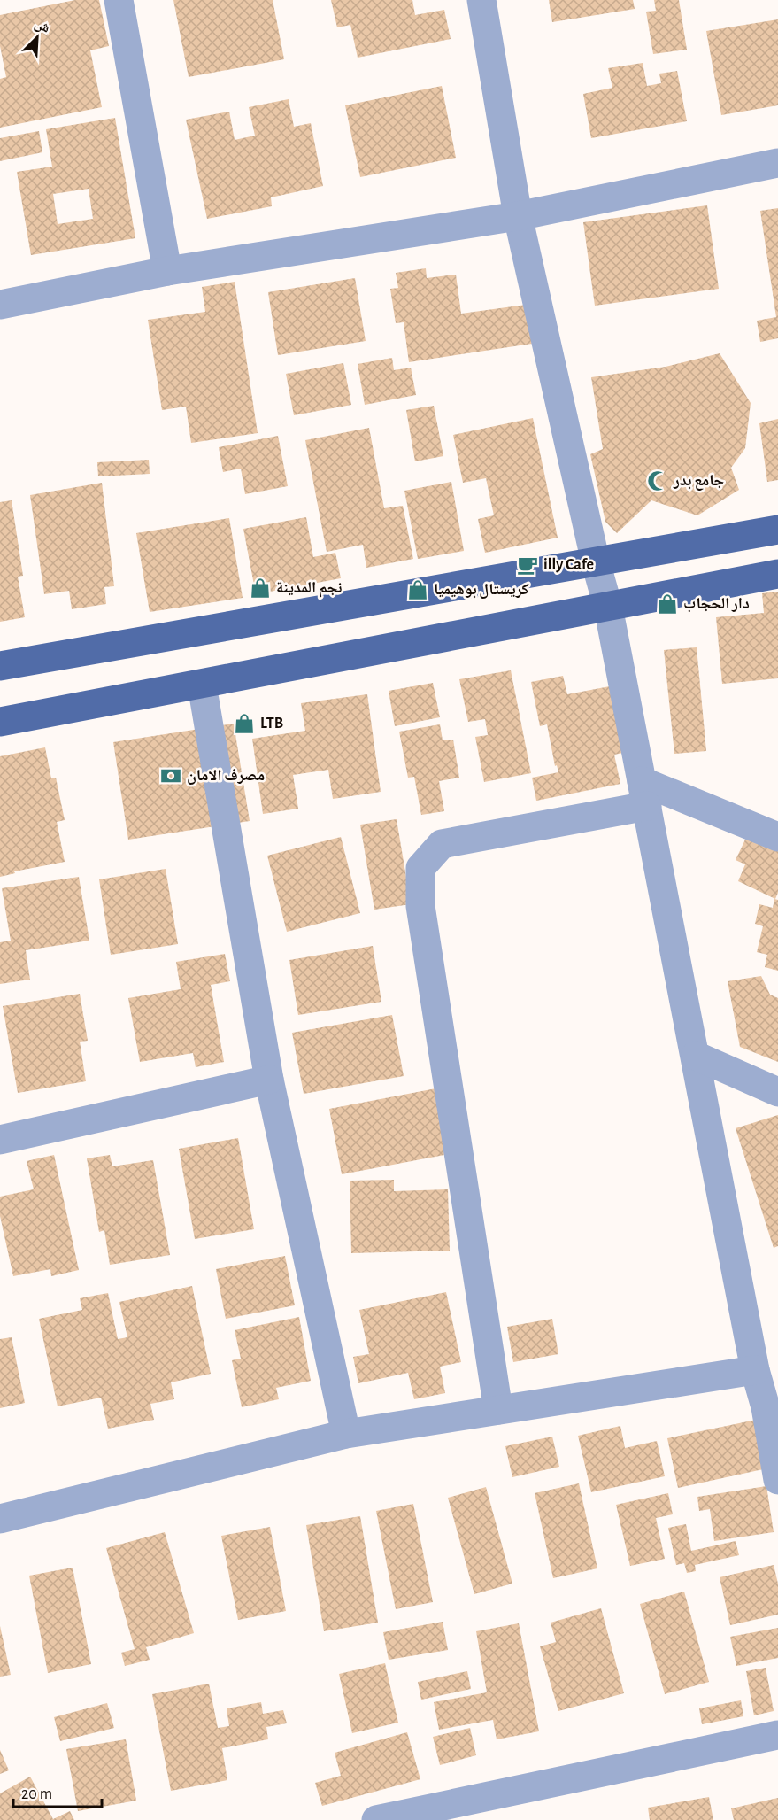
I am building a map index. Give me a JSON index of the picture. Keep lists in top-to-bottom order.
{
  "places": {
    "mosque": ["جامع بدر"],
    "cafe": ["illy Cafe"],
    "shop": [
      "نجم المدينة",
      "كريستال بوهيميا",
      "دار الحجاب",
      "LTB"
    ],
    "bank": ["مصرف الامان"]
  },
  "scale_bar": "20 m",
  "north": "top right"
}
